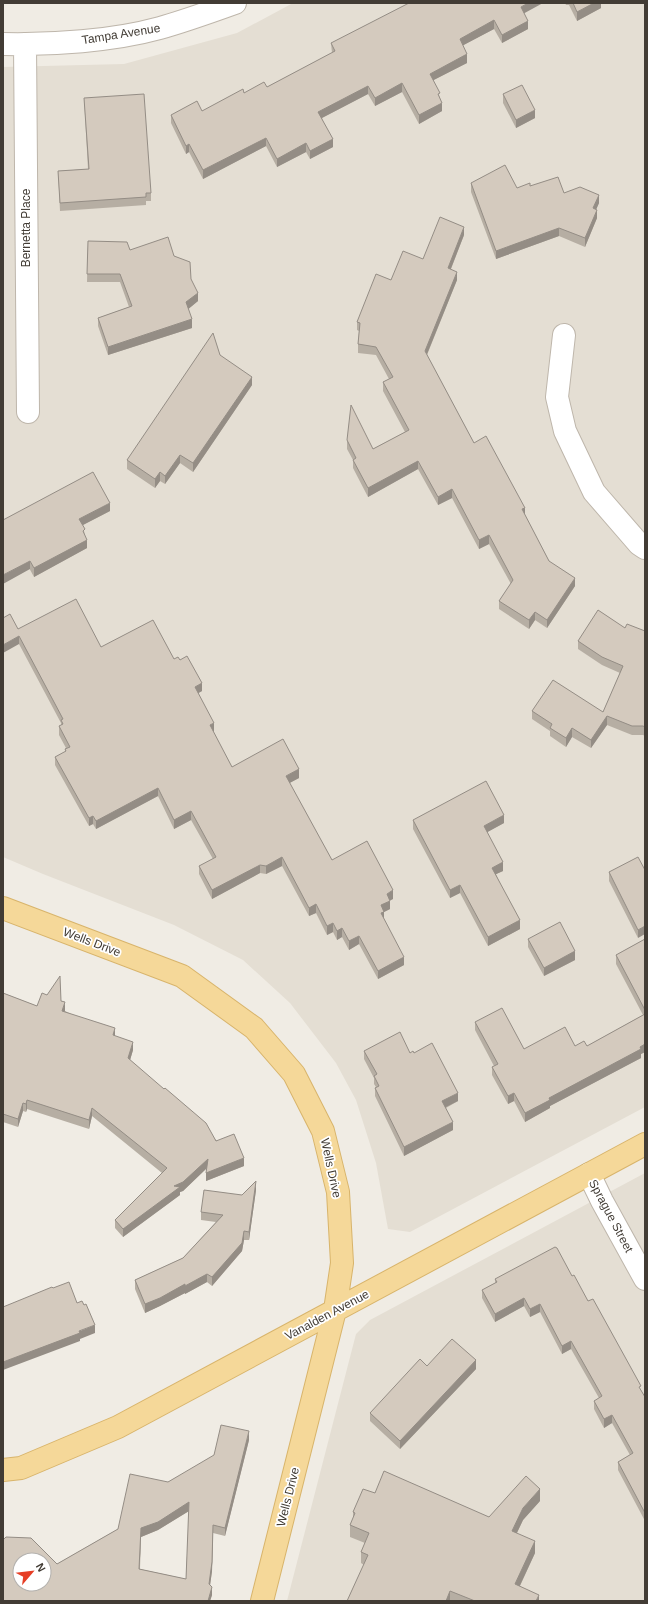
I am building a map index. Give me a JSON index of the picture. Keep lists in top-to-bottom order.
{
  "streets": {
    "main road": ["Wells Drive", "Vanalden Avenue"],
    "street": ["Tampa Avenue", "Bernetta Place", "Sprague Street"]
  },
  "crossings": [
    ["Tampa Avenue", "Bernetta Place"],
    ["Wells Drive", "Vanalden Avenue"],
    ["Sprague Street", "Vanalden Avenue"]
  ],
  "north": "top right"
}
